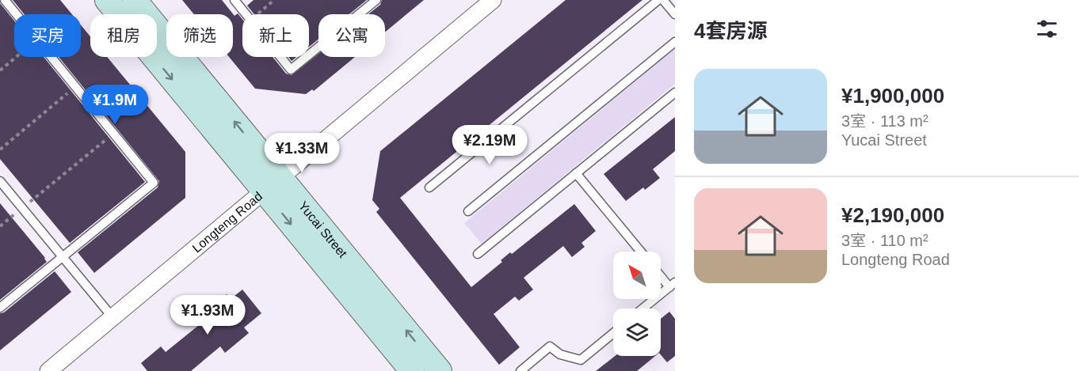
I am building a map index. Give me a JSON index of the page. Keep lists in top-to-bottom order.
{
  "streets": {
    "street": ["Longteng Road", "Yucai Street"]
  },
  "crossings": [
    ["Longteng Road", "Yucai Street"]
  ],
  "north": "top left",
  "page": {
    "heading": "4套房源",
    "chip": [
      "买房",
      "租房",
      "筛选",
      "新上",
      "公寓"
    ],
    "list": [
      {
        "name": "¥1,900,000",
        "note": "3室 · 113 m² · Yucai Street"
      },
      {
        "name": "¥2,190,000",
        "note": "3室 · 110 m² · Longteng Road"
      }
    ],
    "price": [
      "¥1.9M",
      "¥2.19M",
      "¥1.33M",
      "¥1.93M"
    ]
  }
}
